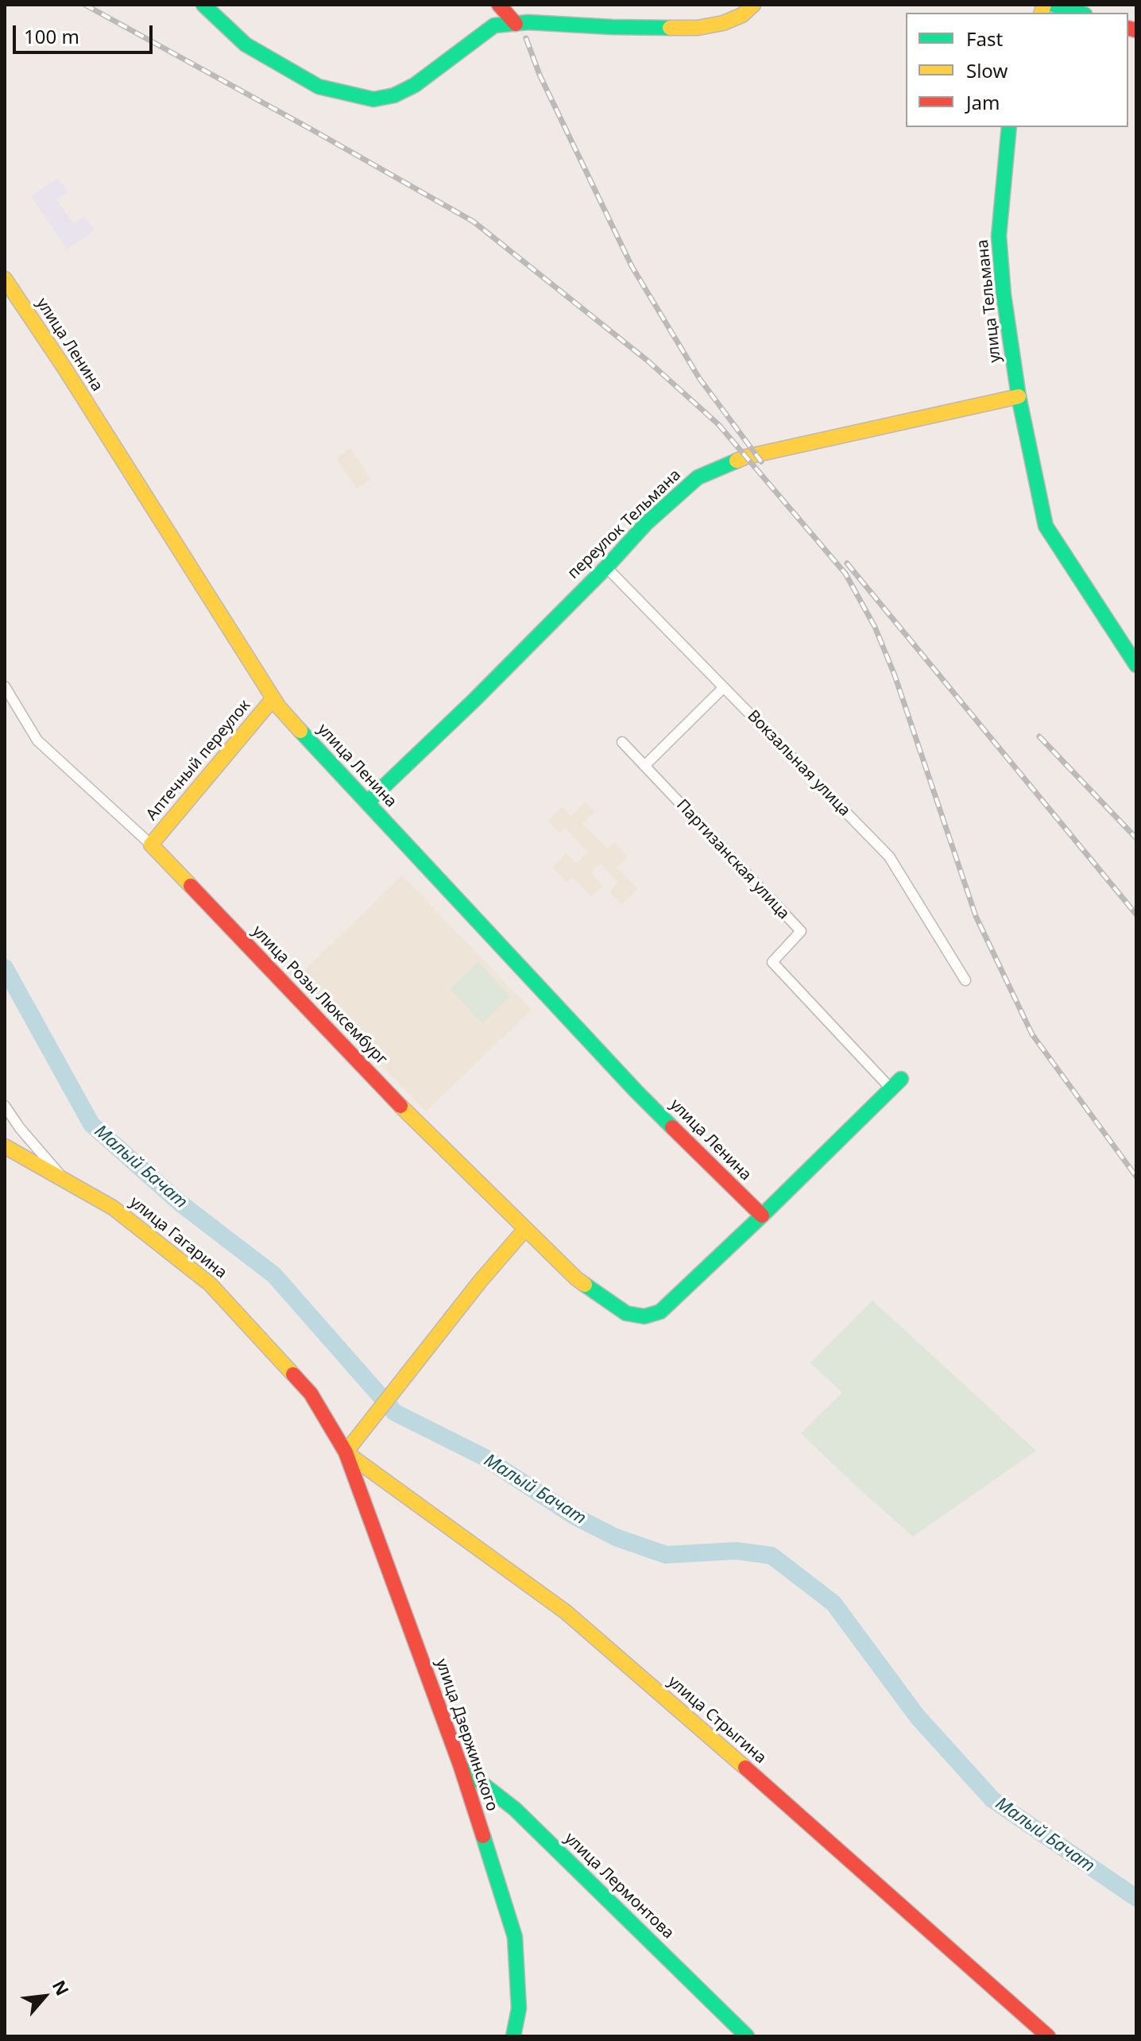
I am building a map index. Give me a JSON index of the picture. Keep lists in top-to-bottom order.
{
  "streets": {
    "street": [
      "улица Тельмана",
      "улица Ленина",
      "переулок Тельмана",
      "Аптечный переулок",
      "Вокзальная улица",
      "Партизанская улица",
      "улица Розы Люксембург",
      "улица Гагарина",
      "улица Стрыгина",
      "улица Дзержинского",
      "улица Лермонтова"
    ]
  },
  "crossings": [
    ["улица Тельмана", "переулок Тельмана"],
    ["улица Ленина", "переулок Тельмана"],
    ["улица Ленина", "Аптечный переулок"],
    ["улица Ленина", "улица Розы Люксембург"],
    ["переулок Тельмана", "Вокзальная улица"],
    ["Аптечный переулок", "улица Розы Люксембург"],
    ["улица Гагарина", "улица Стрыгина"],
    ["улица Гагарина", "улица Дзержинского"],
    ["улица Стрыгина", "улица Дзержинского"],
    ["улица Дзержинского", "улица Лермонтова"]
  ],
  "water": ["Малый Бачат"],
  "legend": ["Fast", "Slow", "Jam"],
  "scale_bar": "100 m",
  "north": "top right"
}
